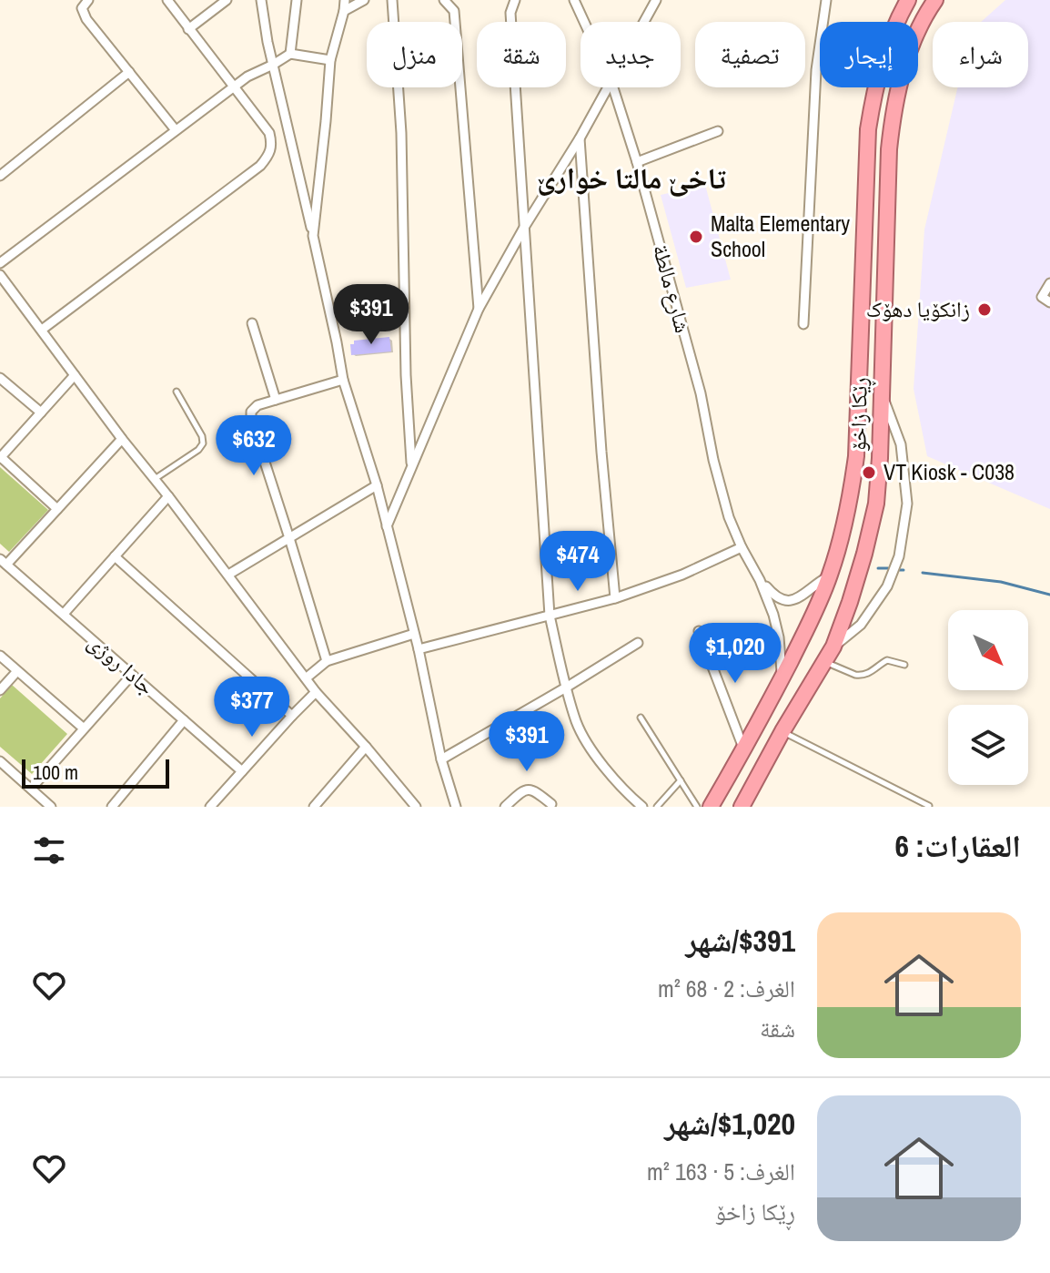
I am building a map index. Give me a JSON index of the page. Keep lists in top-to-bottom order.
{
  "streets": {
    "highway": ["ڕێکا زاخۆ"],
    "street": ["شارع مالطة", "جادا روژی"]
  },
  "crossings": [
    ["شارع مالطة", "ڕێکا زاخۆ"]
  ],
  "districts": ["تاخێ مالتا خوارێ"],
  "places": ["Malta Elementary School", "زانکۆیا دهۆک", "VT Kiosk - C038"],
  "scale_bar": "100 m",
  "north": "bottom right",
  "page": {
    "chip": [
      "شراء",
      "إيجار",
      "تصفية",
      "جديد",
      "شقة",
      "منزل"
    ],
    "price": [
      "$391",
      "$632",
      "$474",
      "$1,020",
      "$377",
      "$391"
    ],
    "scale": "100 m",
    "heading": "العقارات: 6",
    "list": [
      {
        "name": "$391/شهر",
        "note": "الغرف: 2 · 68 m² · شقة"
      },
      {
        "name": "$1,020/شهر",
        "note": "الغرف: 5 · 163 m² · ڕێکا زاخۆ"
      }
    ]
  }
}
